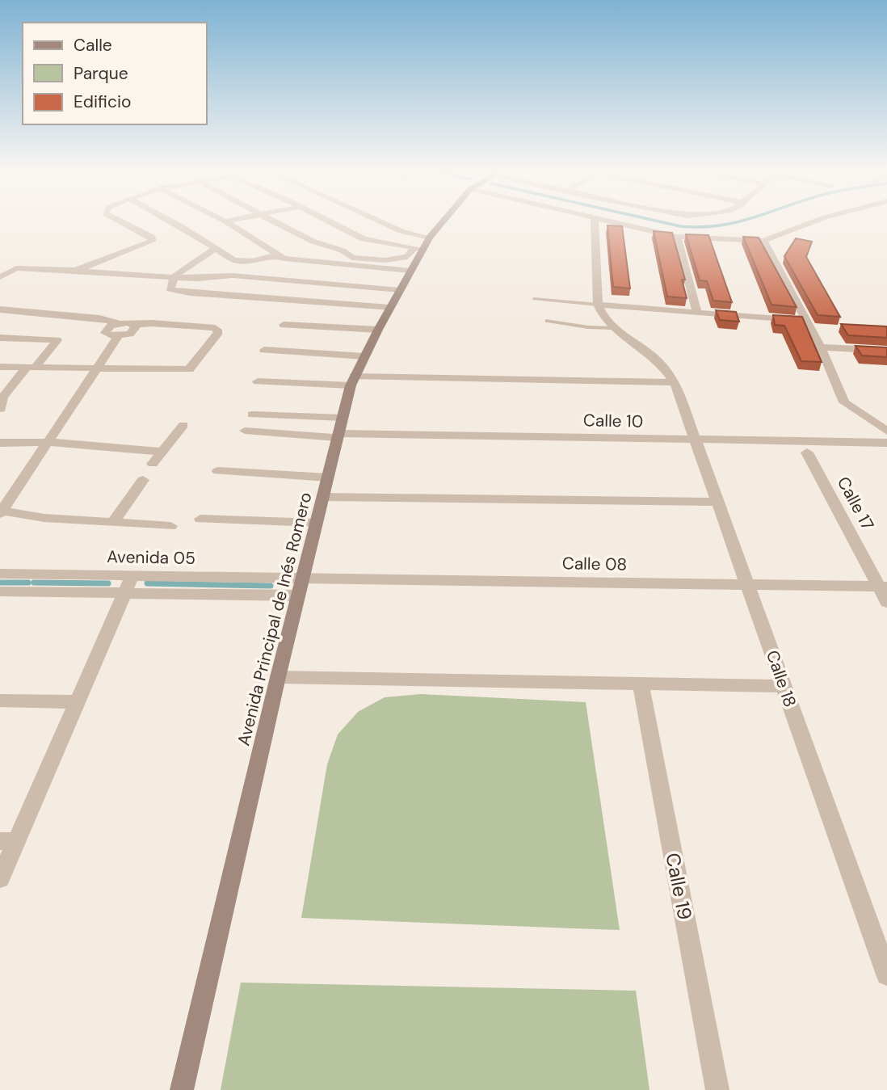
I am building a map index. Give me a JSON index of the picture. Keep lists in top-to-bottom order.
{
  "streets": {
    "street": [
      "Calle 10",
      "Calle 17",
      "Avenida 05",
      "Calle 08",
      "Avenida Principal de Inés Romero",
      "Calle 18",
      "Calle 19"
    ]
  },
  "crossings": [
    ["Calle 10", "Avenida Principal de Inés Romero"],
    ["Calle 10", "Calle 18"],
    ["Calle 17", "Calle 08"],
    ["Avenida 05", "Calle 08"],
    ["Avenida 05", "Avenida Principal de Inés Romero"],
    ["Calle 08", "Avenida Principal de Inés Romero"],
    ["Calle 08", "Calle 18"]
  ],
  "legend": ["Calle", "Parque", "Edificio"]
}
